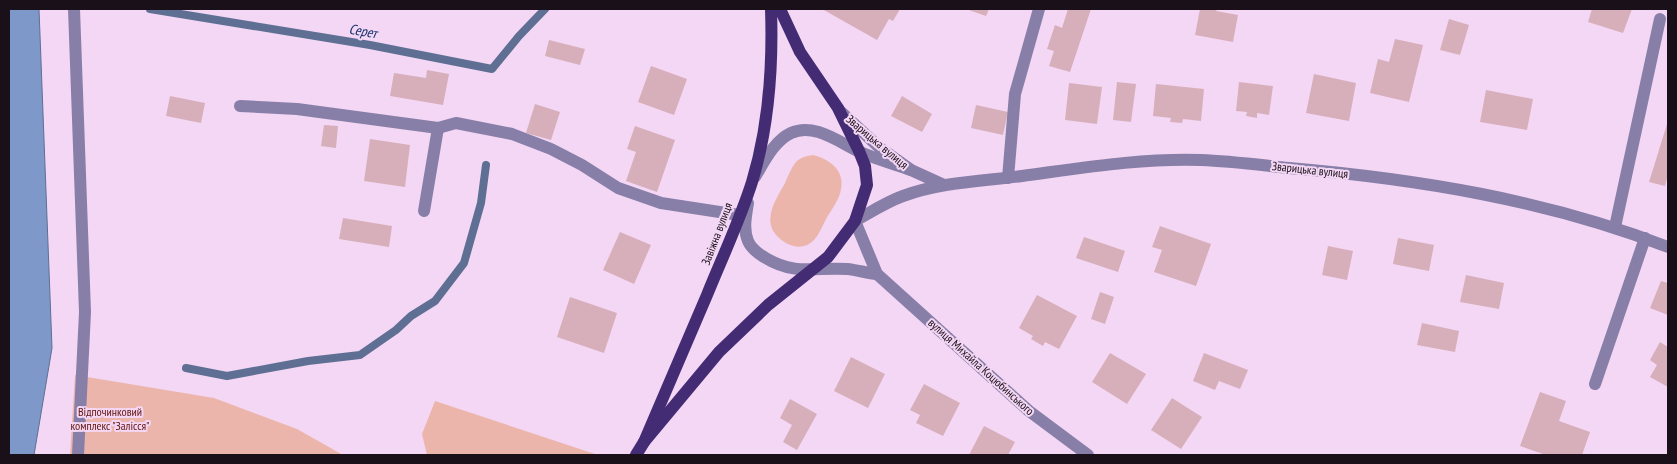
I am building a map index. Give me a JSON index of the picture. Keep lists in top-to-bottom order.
{
  "streets": {
    "main road": ["Завіжна вулиця"],
    "street": ["Зварицька вулиця", "вулиця Михайла Коцюбинського"]
  },
  "crossings": [
    ["Зварицька вулиця", "Завіжна вулиця"]
  ],
  "water": ["Серет"],
  "parks": ["Відпочинковий комплекс \"Залісся\""]
}
